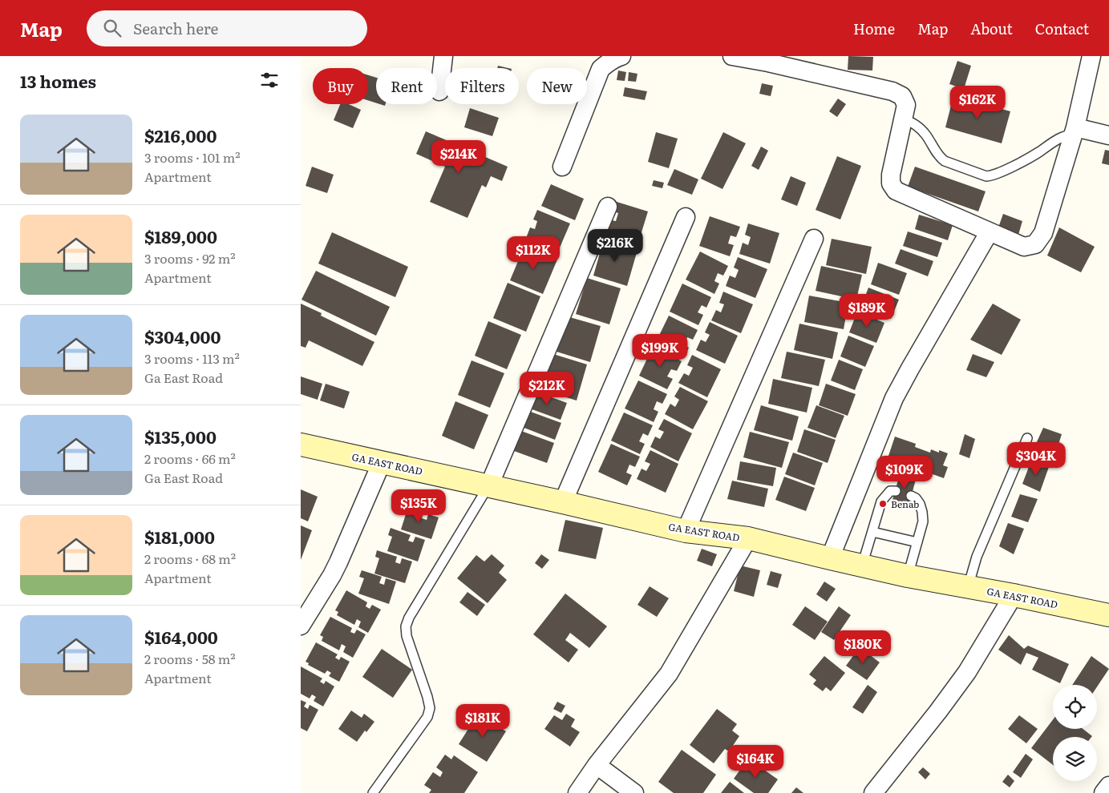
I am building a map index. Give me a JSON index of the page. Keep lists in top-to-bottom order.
{
  "streets": {
    "street": ["GA EAST ROAD"]
  },
  "places": ["Benab"],
  "page": {
    "header": "Map",
    "search": "Search here",
    "nav": [
      "Home",
      "Map",
      "About",
      "Contact"
    ],
    "heading": "13 homes",
    "chip": [
      "Buy",
      "Rent",
      "Filters",
      "New"
    ],
    "price": [
      "$162K",
      "$214K",
      "$216K",
      "$112K",
      "$189K",
      "$199K",
      "$212K",
      "$304K",
      "$109K",
      "$135K",
      "$180K",
      "$181K",
      "$164K"
    ],
    "list": [
      {
        "name": "$216,000",
        "note": "3 rooms · 101 m² · Apartment"
      },
      {
        "name": "$189,000",
        "note": "3 rooms · 92 m² · Apartment"
      },
      {
        "name": "$304,000",
        "note": "3 rooms · 113 m² · Ga East Road"
      },
      {
        "name": "$135,000",
        "note": "2 rooms · 66 m² · Ga East Road"
      },
      {
        "name": "$181,000",
        "note": "2 rooms · 68 m² · Apartment"
      },
      {
        "name": "$164,000",
        "note": "2 rooms · 58 m² · Apartment"
      }
    ]
  }
}
